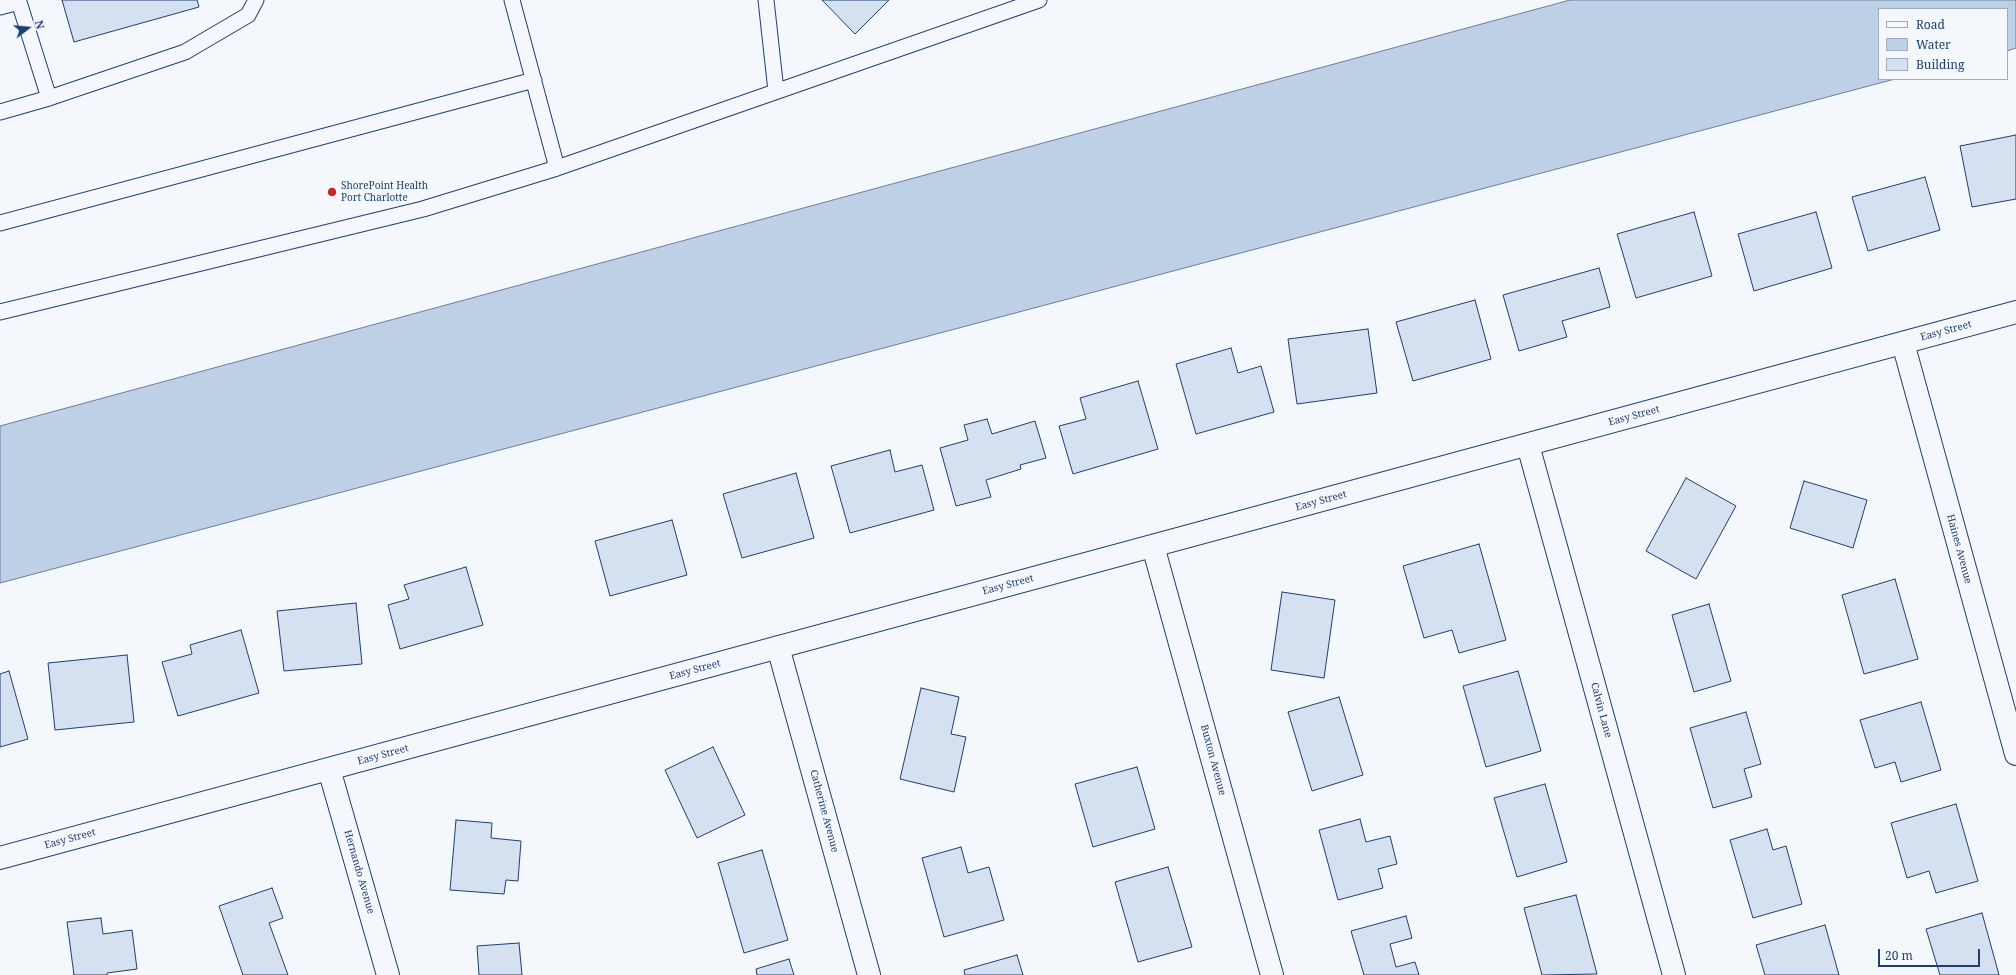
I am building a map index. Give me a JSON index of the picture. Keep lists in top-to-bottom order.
{
  "streets": {
    "street": [
      "Easy Street",
      "Haines Avenue",
      "Calvin Lane",
      "Buxton Avenue",
      "Catherine Avenue",
      "Hernando Avenue"
    ]
  },
  "crossings": [
    ["Easy Street", "Haines Avenue"],
    ["Easy Street", "Calvin Lane"],
    ["Easy Street", "Buxton Avenue"],
    ["Easy Street", "Catherine Avenue"],
    ["Easy Street", "Hernando Avenue"]
  ],
  "places": ["ShorePoint Health Port Charlotte"],
  "legend": ["Road", "Water", "Building"],
  "scale_bar": "20 m",
  "north": "right"
}
